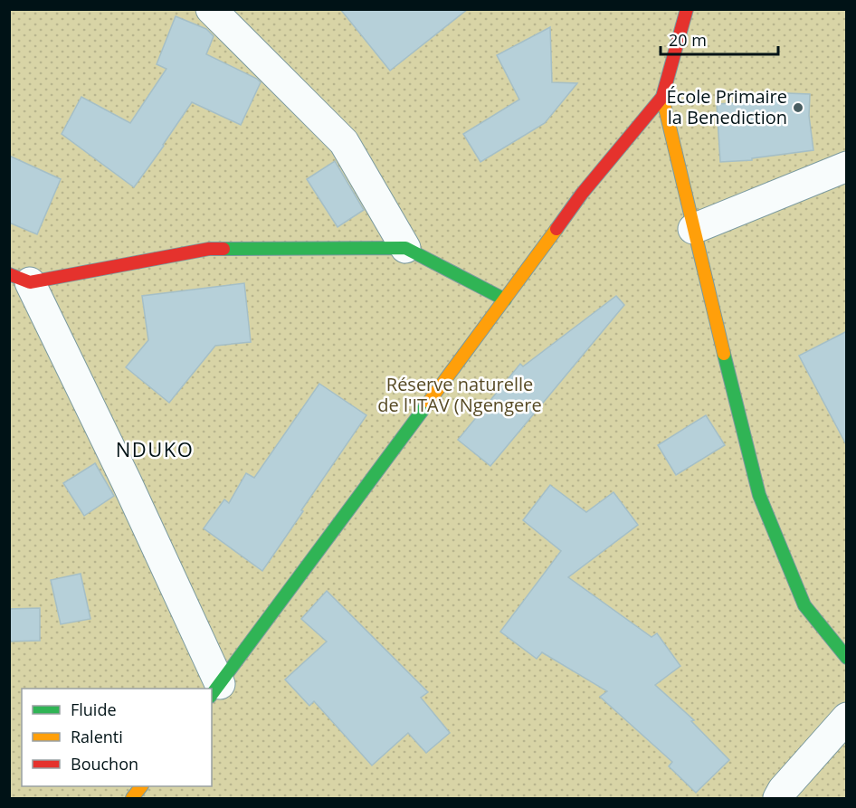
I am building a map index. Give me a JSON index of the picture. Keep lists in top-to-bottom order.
{
  "districts": ["NDUKO"],
  "parks": ["Réserve naturelle de l'ITAV (Ngengere"],
  "places": ["École Primaire la Benediction"],
  "legend": ["Fluide", "Ralenti", "Bouchon"],
  "scale_bar": "20 m"
}
